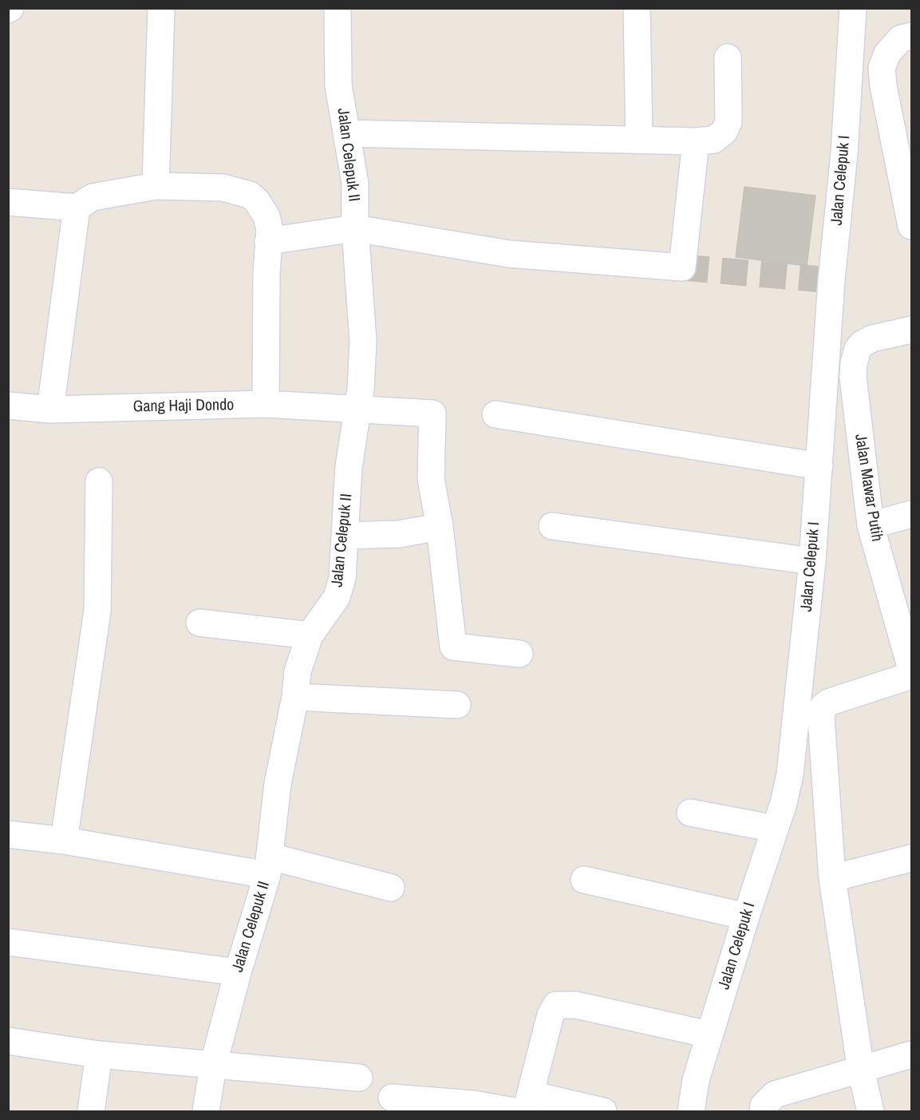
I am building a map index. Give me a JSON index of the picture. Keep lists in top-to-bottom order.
{
  "streets": {
    "street": [
      "Jalan Celepuk II",
      "Jalan Celepuk I",
      "Gang Haji Dondo",
      "Jalan Mawar Putih"
    ]
  },
  "crossings": [
    ["Jalan Celepuk II", "Gang Haji Dondo"]
  ]
}
